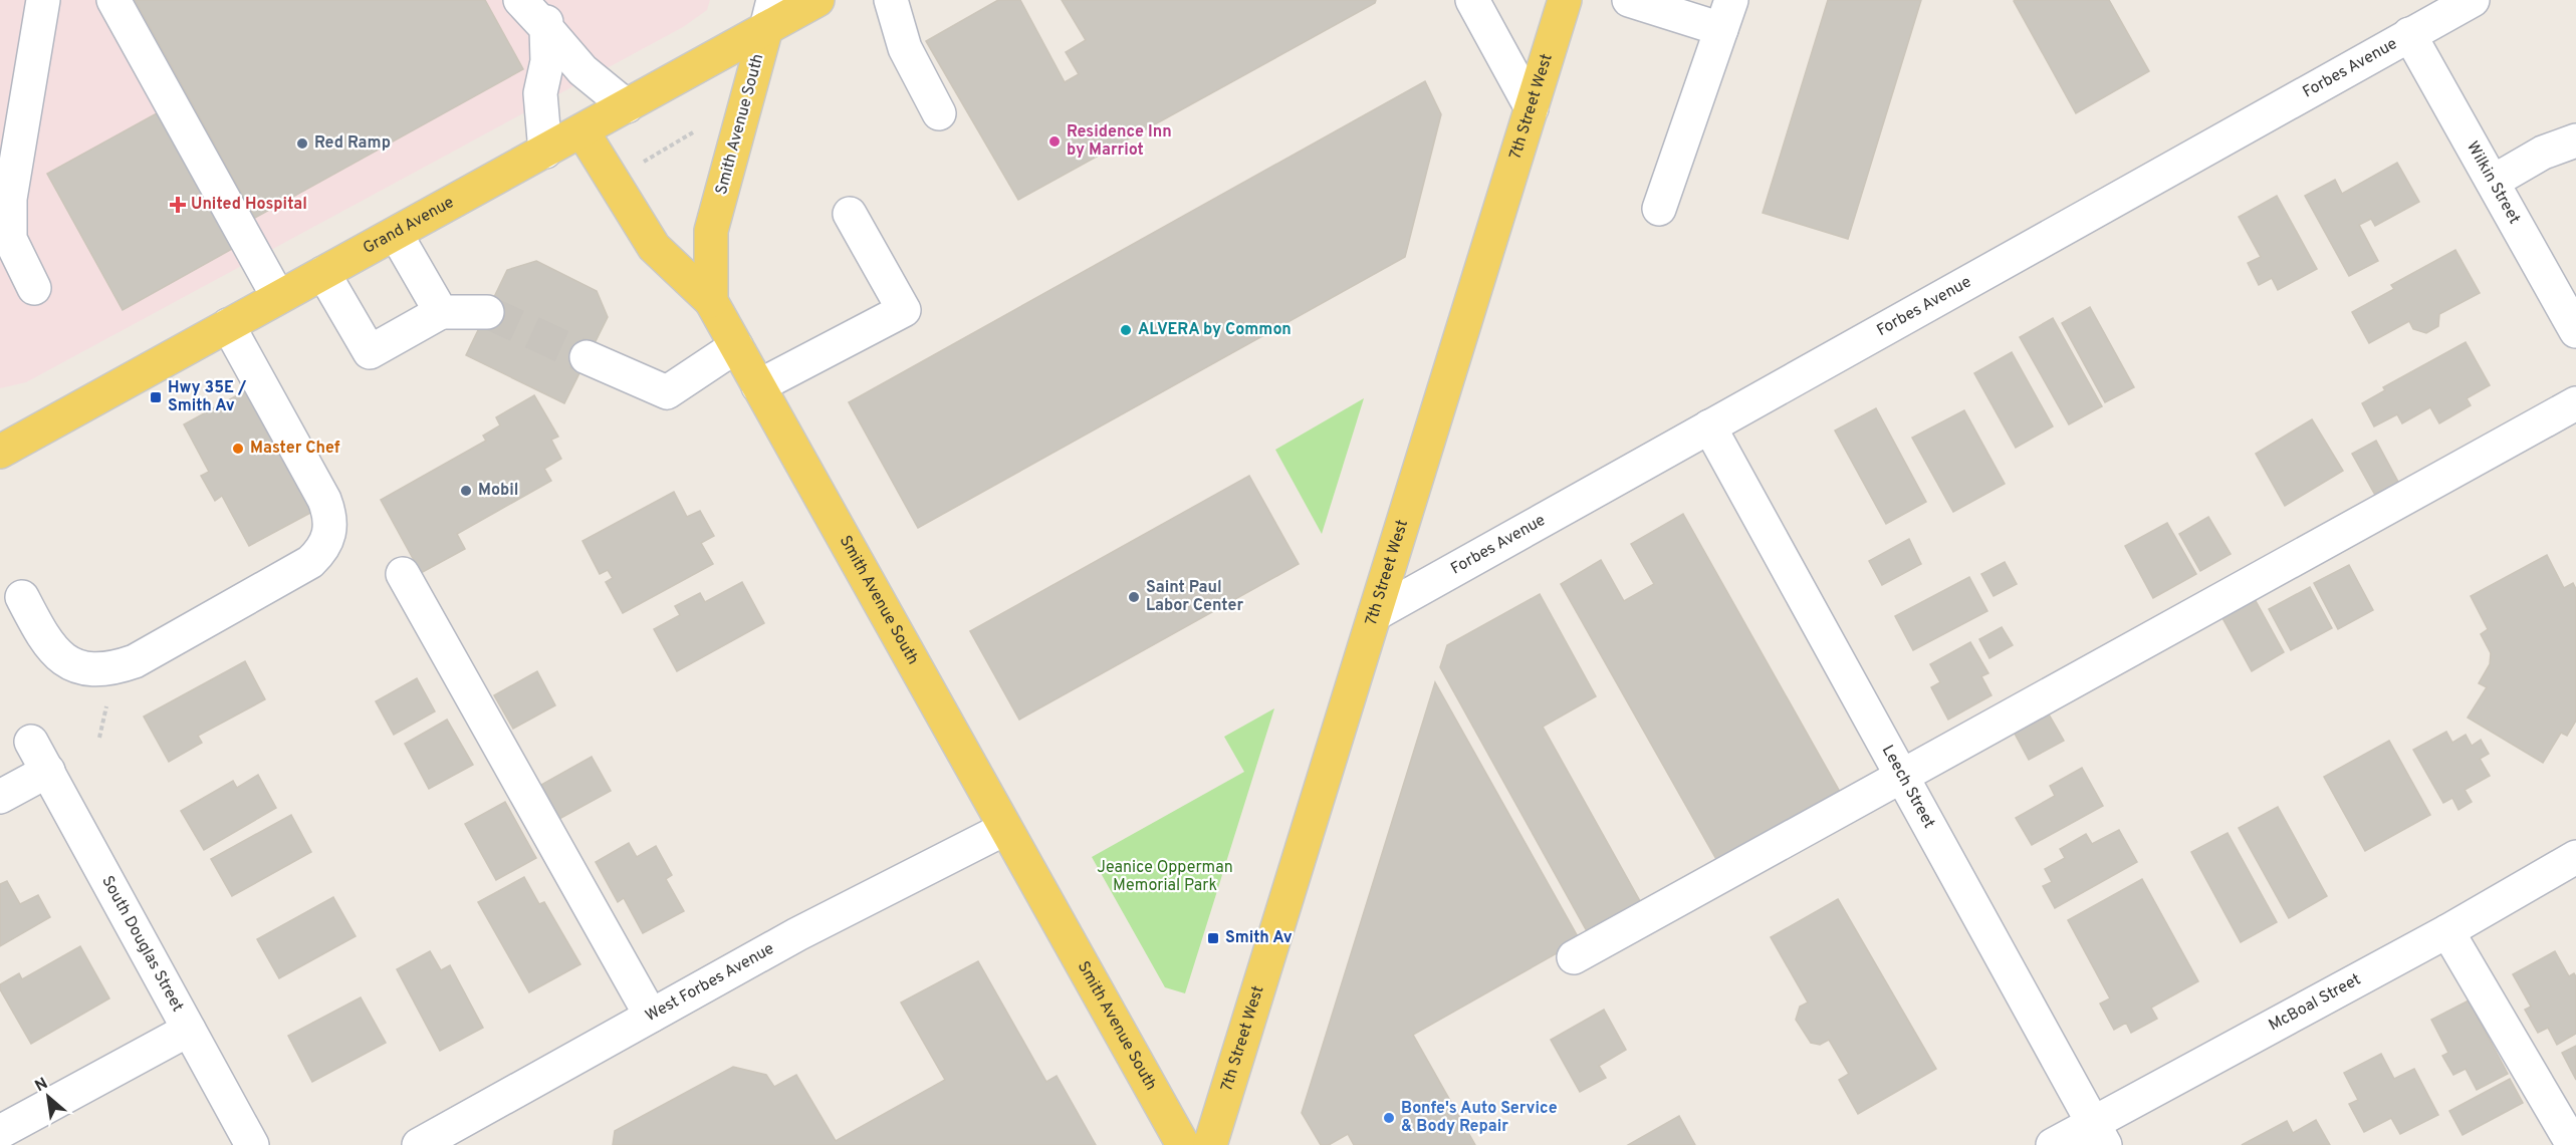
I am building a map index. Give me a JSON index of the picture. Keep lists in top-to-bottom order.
{
  "streets": {
    "main road": ["7th Street West", "Smith Avenue South", "Grand Avenue"],
    "street": [
      "Forbes Avenue",
      "Wilkin Street",
      "Leech Street",
      "South Douglas Street",
      "West Forbes Avenue",
      "McBoal Street"
    ]
  },
  "crossings": [
    ["Forbes Avenue", "7th Street West"],
    ["Forbes Avenue", "Wilkin Street"],
    ["Forbes Avenue", "Leech Street"],
    ["Smith Avenue South", "Grand Avenue"],
    ["Smith Avenue South", "West Forbes Avenue"],
    ["Leech Street", "McBoal Street"]
  ],
  "parks": ["Jeanice Opperman Memorial Park"],
  "places": {
    "other": [
      "Residence Inn by Marriot",
      "Red Ramp",
      "ALVERA by Common",
      "Master Chef",
      "Mobil",
      "Saint Paul Labor Center",
      "Bonfe's Auto Service & Body Repair"
    ],
    "health": ["United Hospital"],
    "transit": ["Hwy 35E / Smith Av", "Smith Av"]
  },
  "north": "top left"
}
